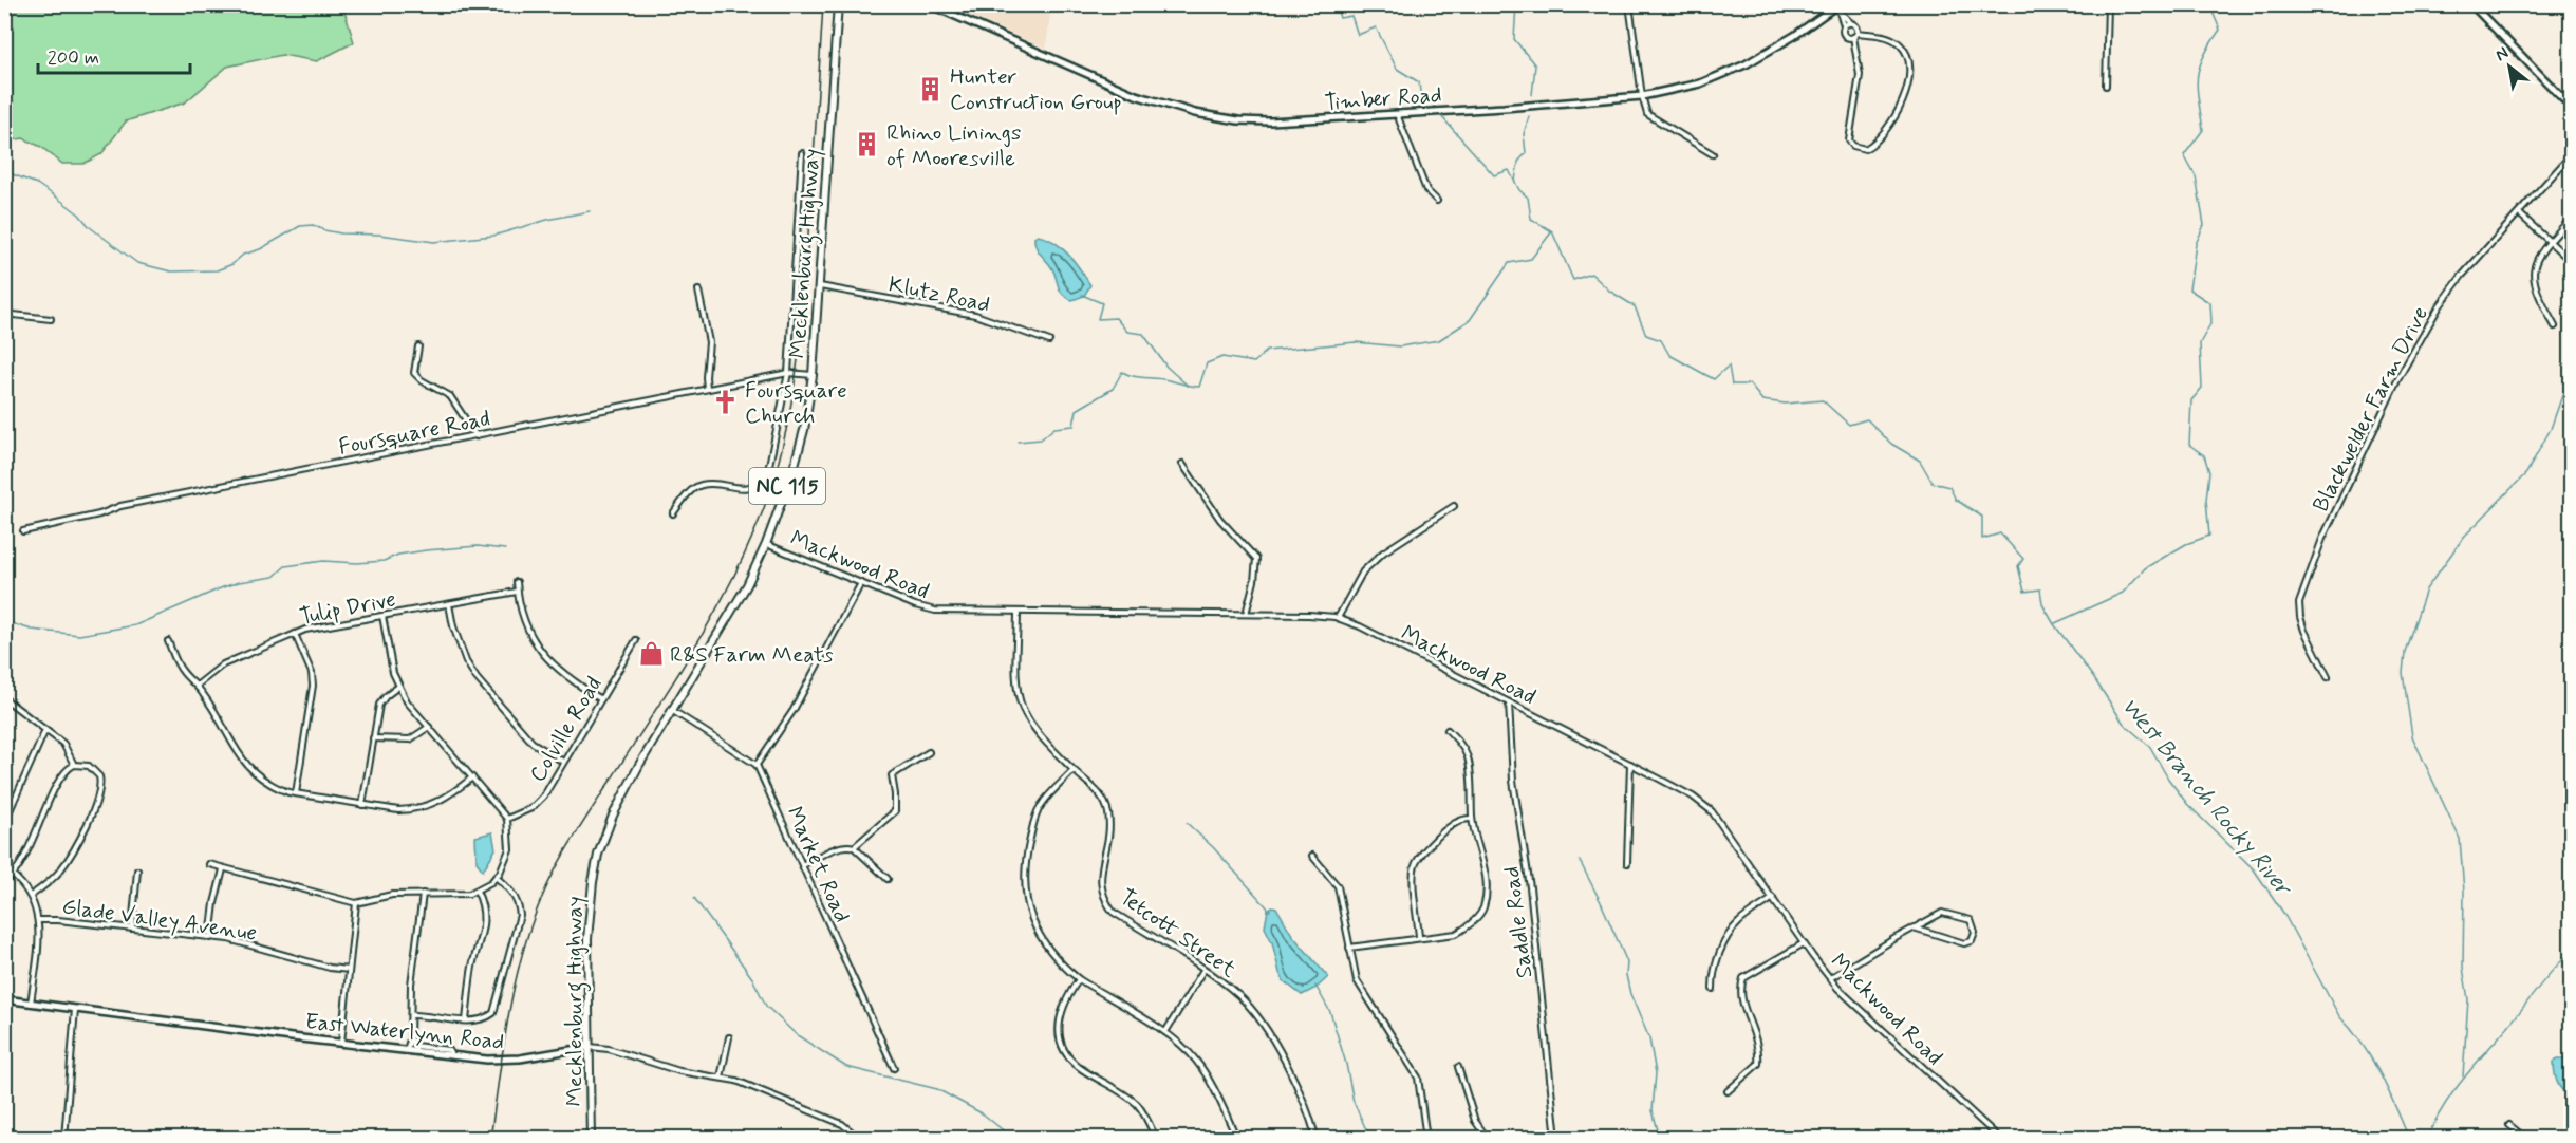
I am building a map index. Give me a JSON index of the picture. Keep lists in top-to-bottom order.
{
  "streets": {
    "main road": ["Mecklenburg Highway", "NC 115"],
    "street": [
      "Timber Road",
      "Klutz Road",
      "Blackwelder Farm Drive",
      "Foursquare Road",
      "Mackwood Road",
      "Tulip Drive",
      "Colville Road",
      "Market Road",
      "Glade Valley Avenue",
      "Saddle Road",
      "Tetcott Street",
      "East Waterlynn Road"
    ]
  },
  "crossings": [
    ["Mecklenburg Highway", "Klutz Road"],
    ["Mecklenburg Highway", "Foursquare Road"],
    ["Mecklenburg Highway", "Mackwood Road"],
    ["Mecklenburg Highway", "East Waterlynn Road"],
    ["Mackwood Road", "Saddle Road"],
    ["Mackwood Road", "Tetcott Street"]
  ],
  "water": ["West Branch Rocky River"],
  "places": {
    "building": ["Hunter Construction Group", "Rhino Linings of Mooresville"],
    "church": ["Foursquare Church"],
    "shop": ["R&S Farm Meats"]
  },
  "scale_bar": "200 m",
  "north": "top left"
}
